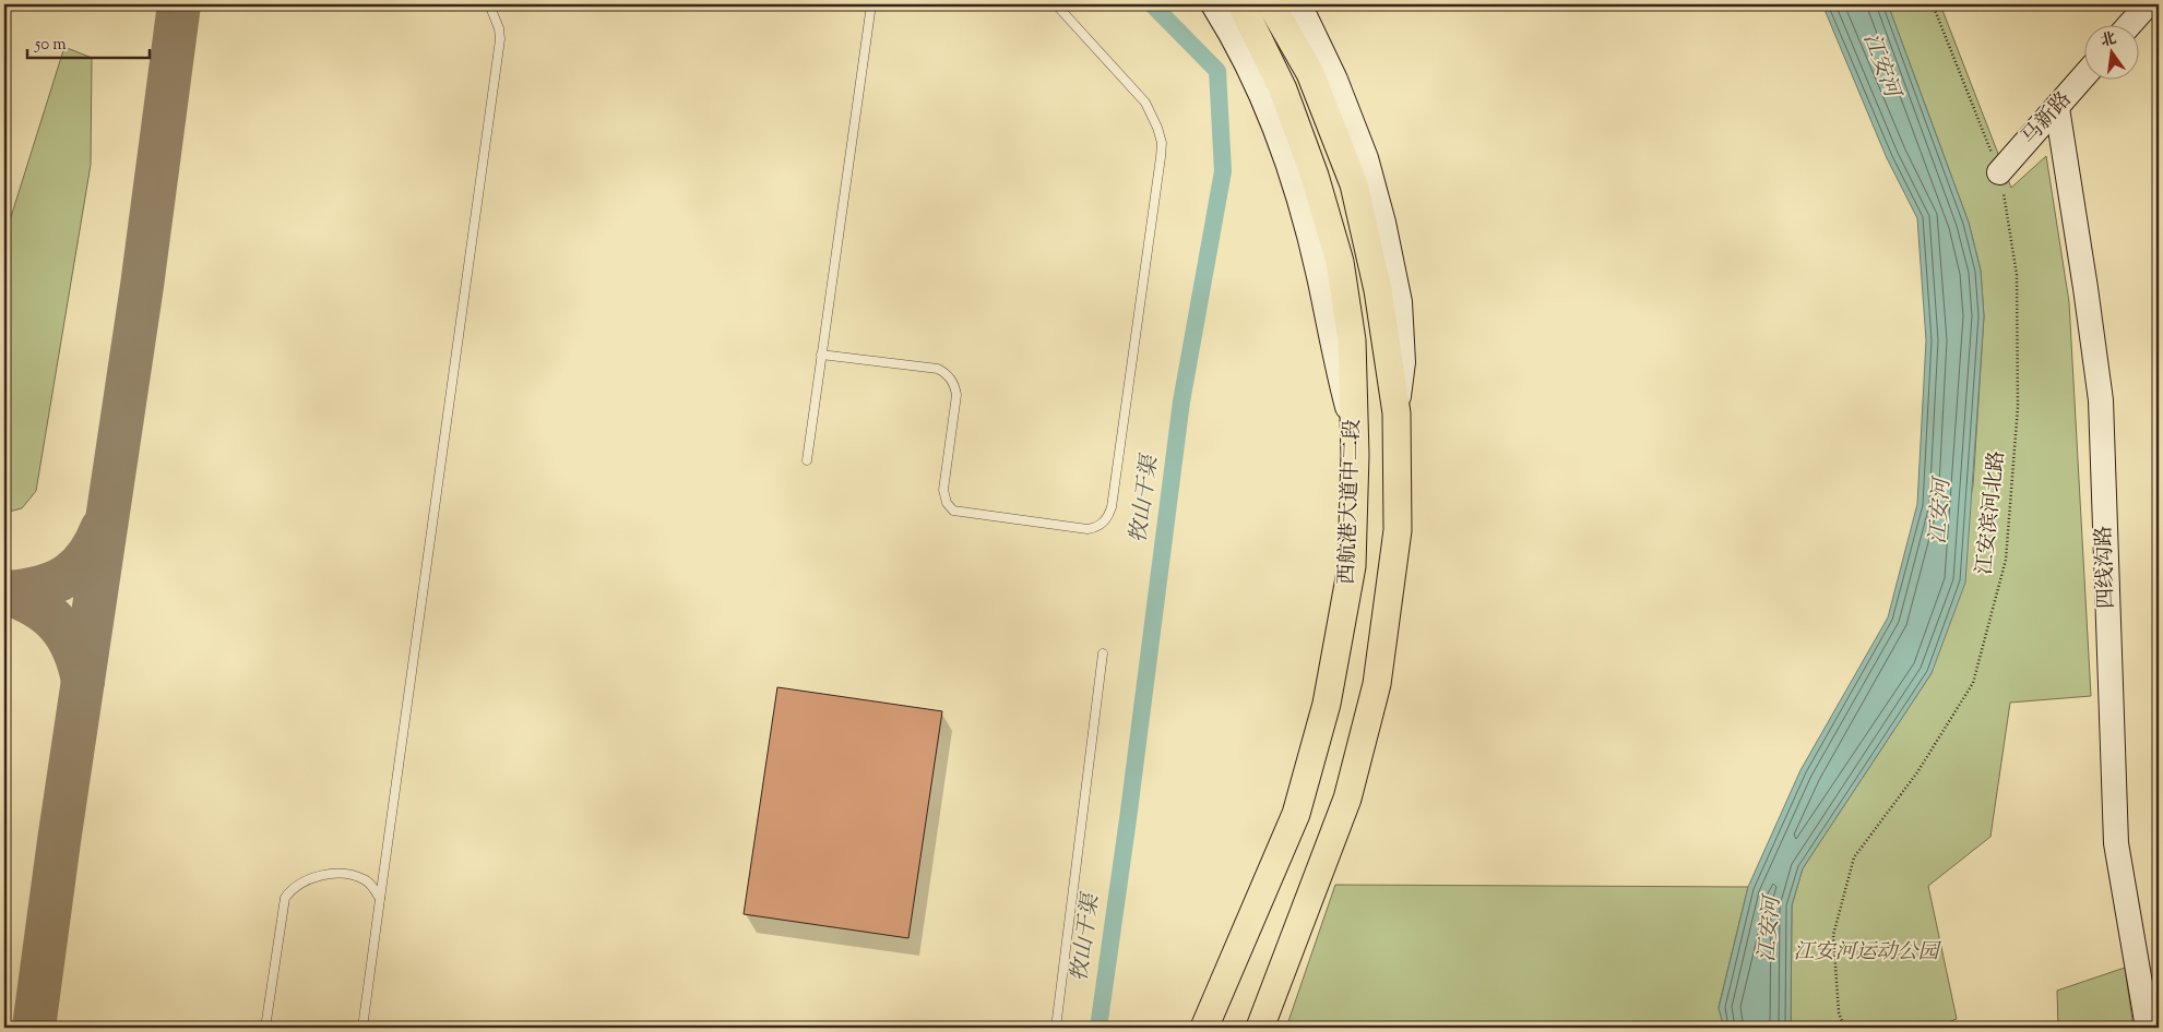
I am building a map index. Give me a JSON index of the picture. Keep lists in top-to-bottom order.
{
  "streets": {
    "main road": ["西航港大道中二段"],
    "street": ["马新路", "四线沟路"],
    "path": ["江安滨河北路"]
  },
  "crossings": [
    ["马新路", "江安滨河北路"],
    ["马新路", "四线沟路"]
  ],
  "water": ["江安河", "牧山干渠"],
  "parks": ["江安河运动公园"],
  "scale_bar": "50 m",
  "north": "top"
}
